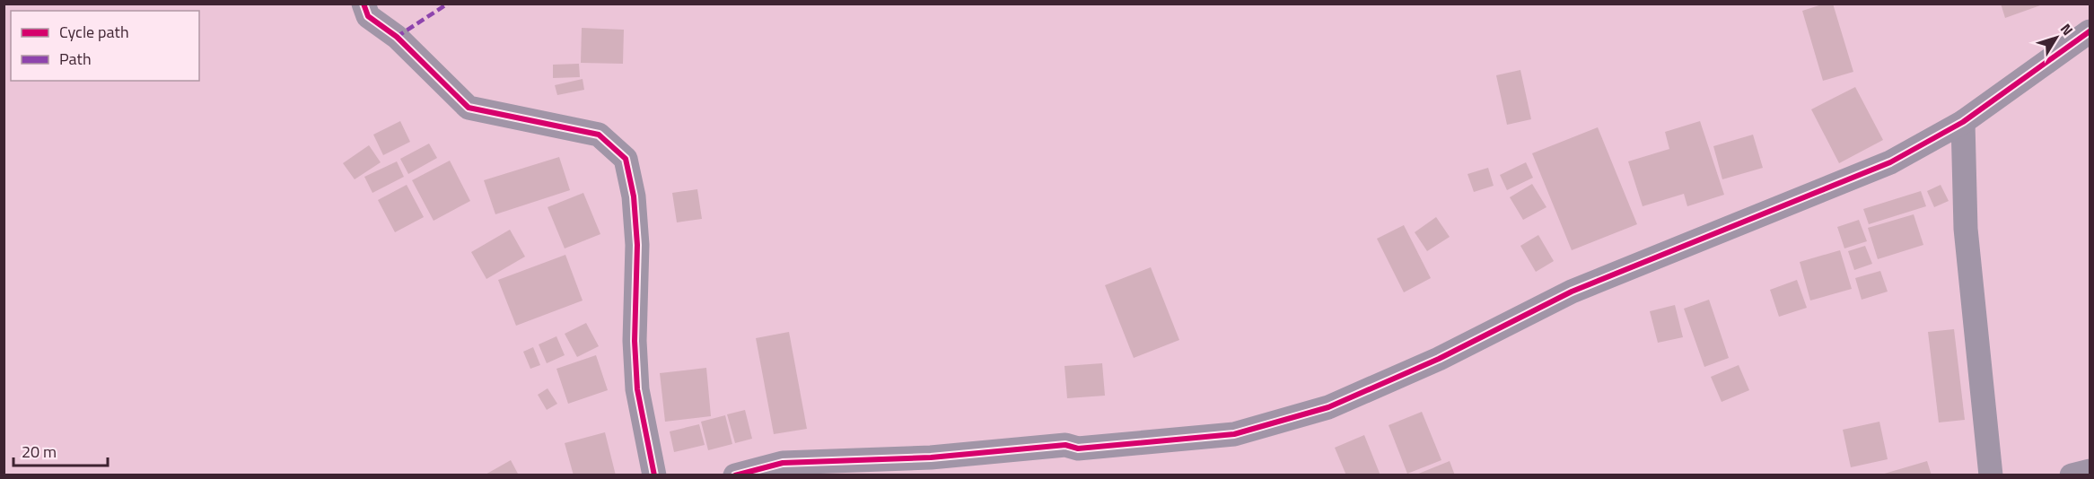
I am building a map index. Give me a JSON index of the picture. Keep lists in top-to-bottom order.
{
  "legend": ["Cycle path", "Path"],
  "scale_bar": "20 m",
  "north": "top right"
}
